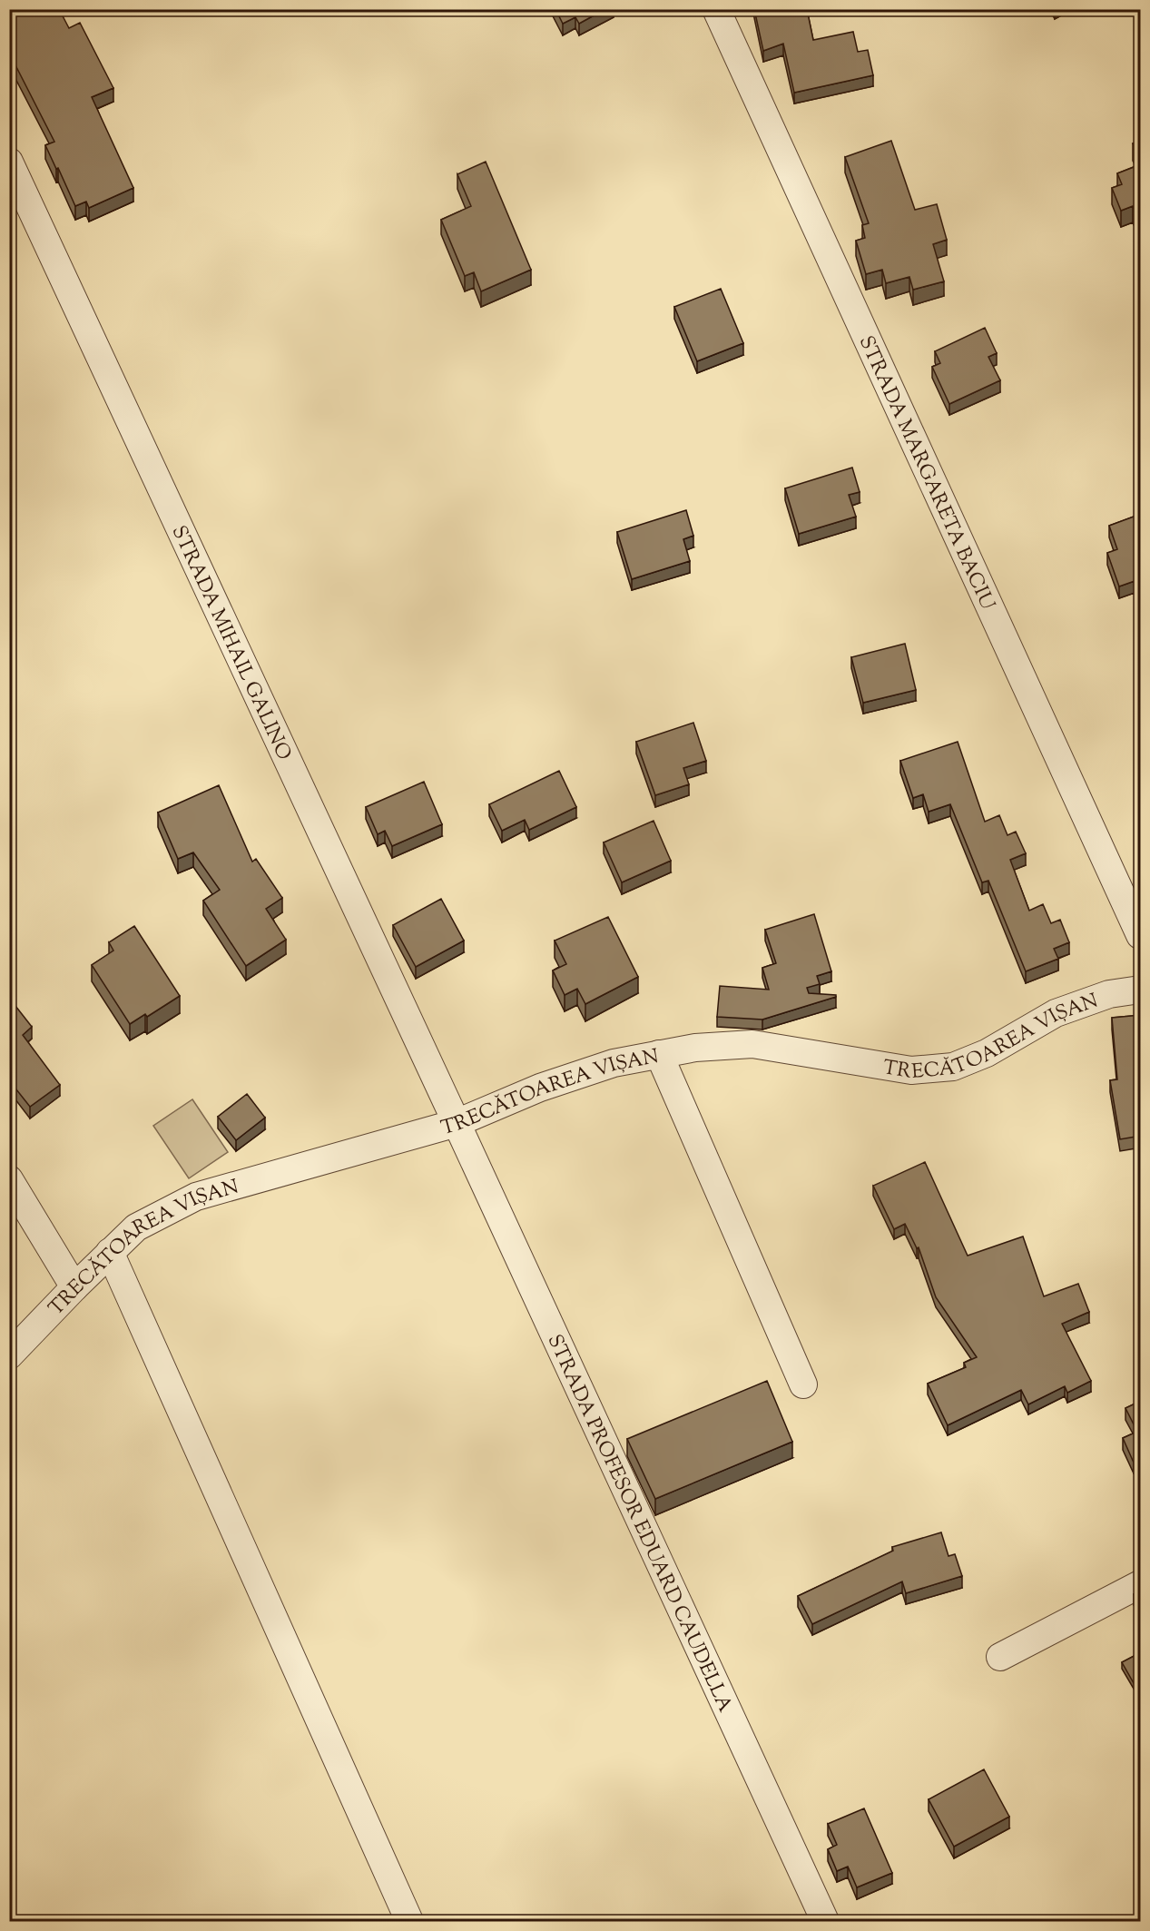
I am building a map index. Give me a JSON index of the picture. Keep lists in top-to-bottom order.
{
  "streets": {
    "street": [
      "STRADA MARGARETA BACIU",
      "STRADA MIHAIL GALINO",
      "TRECĂTOAREA VIȘAN",
      "STRADA PROFESOR EDUARD CAUDELLA"
    ]
  },
  "crossings": [
    ["STRADA MIHAIL GALINO", "TRECĂTOAREA VIȘAN"],
    ["STRADA MIHAIL GALINO", "STRADA PROFESOR EDUARD CAUDELLA"],
    ["TRECĂTOAREA VIȘAN", "STRADA PROFESOR EDUARD CAUDELLA"]
  ]
}
